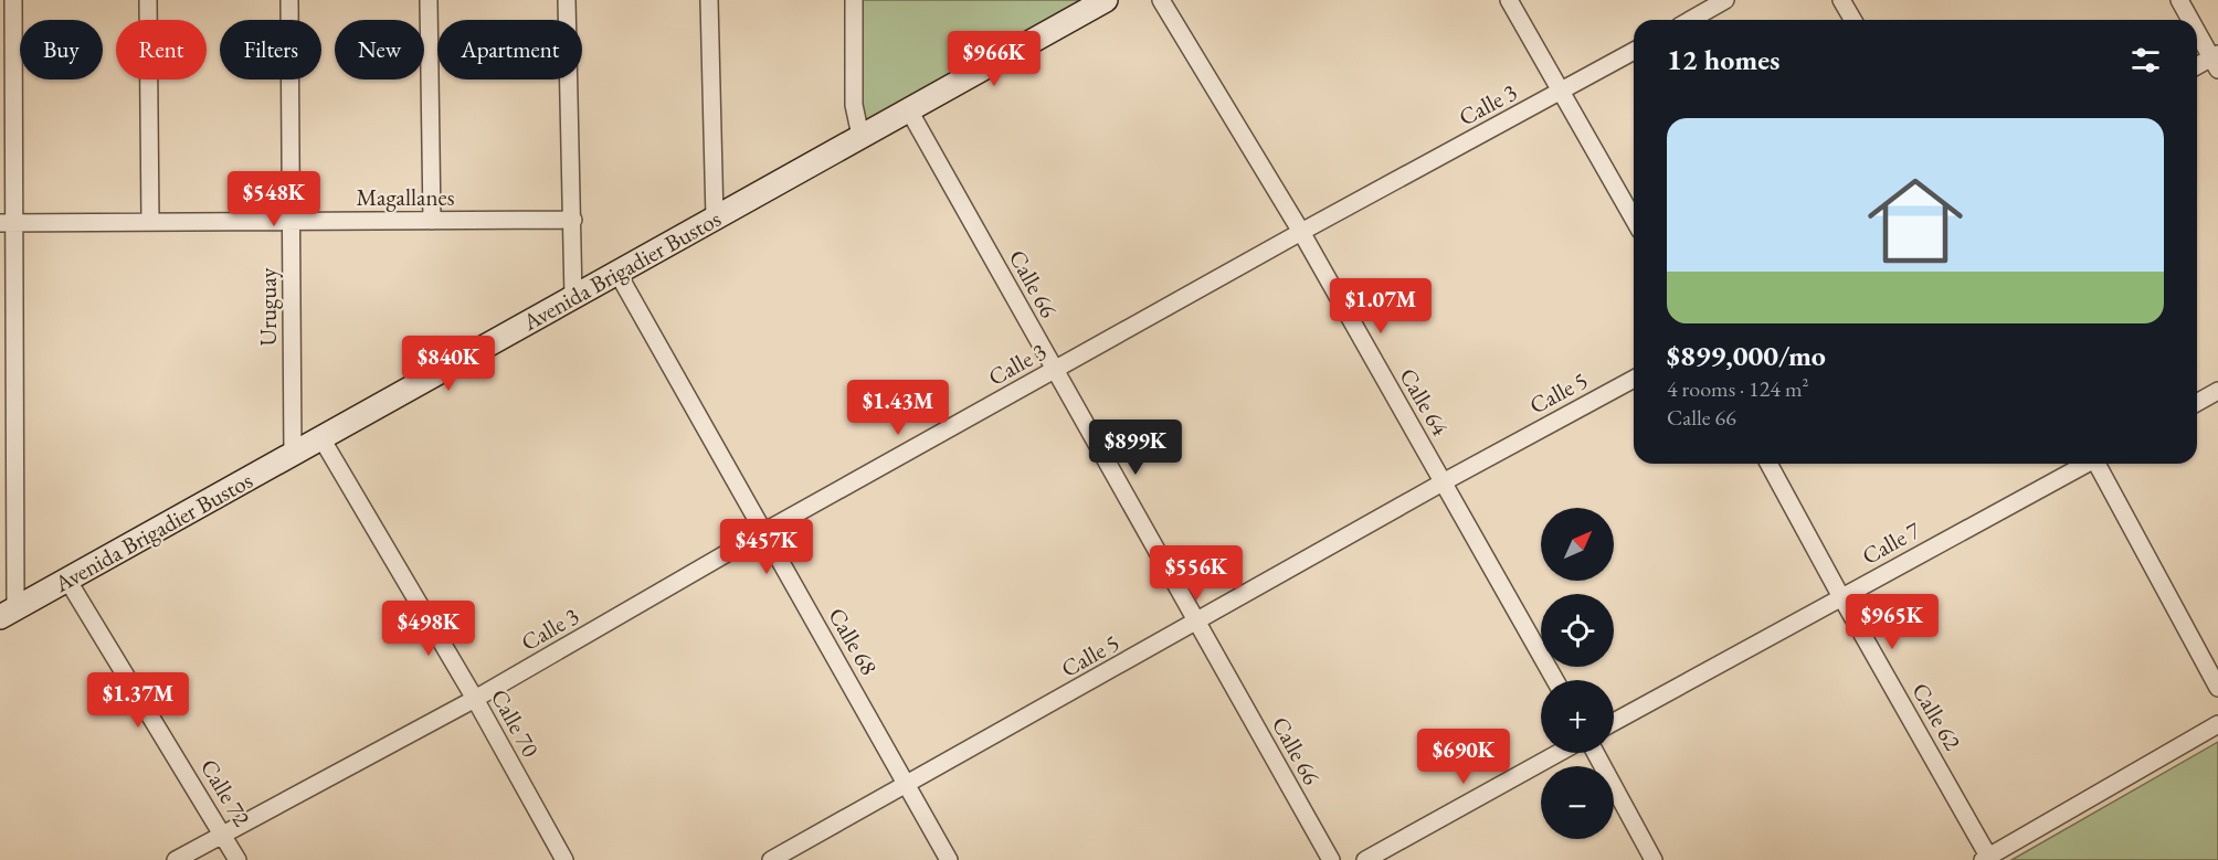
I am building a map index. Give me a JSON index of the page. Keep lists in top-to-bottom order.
{
  "streets": {
    "street": [
      "Calle 3",
      "Magallanes",
      "Avenida Brigadier Bustos",
      "Calle 66",
      "Uruguay",
      "Calle 5",
      "Calle 64",
      "Calle 7",
      "Calle 68",
      "Calle 62",
      "Calle 70",
      "Calle 72"
    ]
  },
  "crossings": [
    ["Calle 3", "Calle 66"],
    ["Calle 3", "Calle 64"],
    ["Calle 3", "Calle 68"],
    ["Calle 3", "Calle 70"],
    ["Calle 3", "Calle 72"],
    ["Magallanes", "Uruguay"],
    ["Avenida Brigadier Bustos", "Calle 66"],
    ["Avenida Brigadier Bustos", "Uruguay"],
    ["Avenida Brigadier Bustos", "Calle 68"],
    ["Avenida Brigadier Bustos", "Calle 70"],
    ["Avenida Brigadier Bustos", "Calle 72"],
    ["Calle 66", "Calle 5"],
    ["Calle 5", "Calle 64"],
    ["Calle 5", "Calle 68"],
    ["Calle 7", "Calle 62"]
  ],
  "north": "top right",
  "page": {
    "chip": [
      "Buy",
      "Rent",
      "Filters",
      "New",
      "Apartment"
    ],
    "heading": "12 homes",
    "price": [
      "$966K",
      "$548K",
      "$1.07M",
      "$840K",
      "$1.43M",
      "$899K",
      "$457K",
      "$556K",
      "$965K",
      "$498K",
      "$1.37M",
      "$690K"
    ],
    "list": [
      {
        "name": "$899,000/mo",
        "note": "4 rooms · 124 m² · Calle 66"
      }
    ],
    "map_buttons": ["+", "−"]
  }
}
